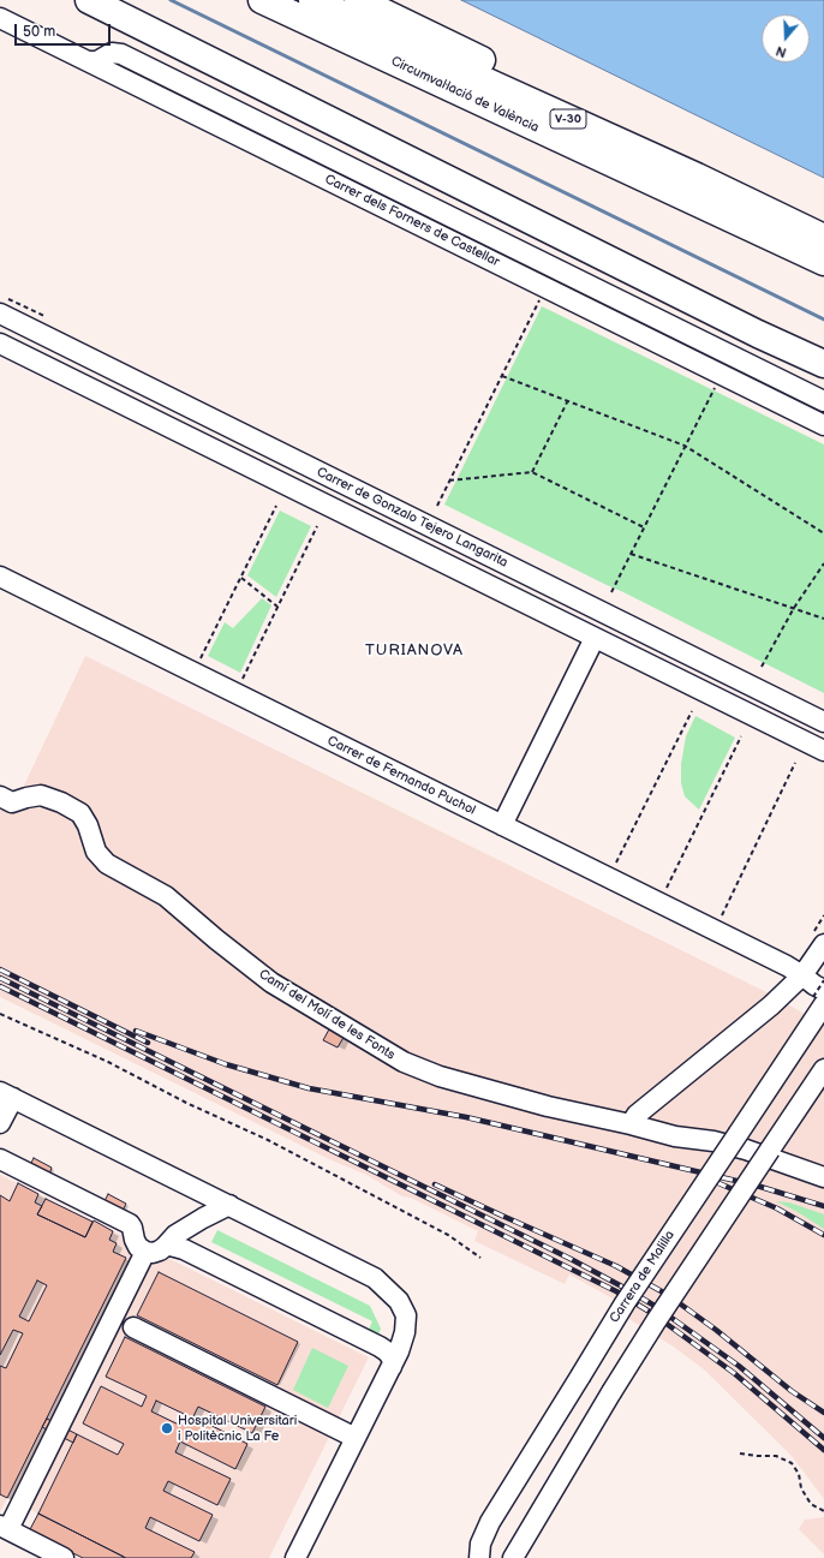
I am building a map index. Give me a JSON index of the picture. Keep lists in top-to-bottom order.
{
  "streets": {
    "highway": ["Circumval·lació de València", "V-30"],
    "street": [
      "Carrer dels Forners de Castellar",
      "Carrer de Gonzalo Tejero Langarita",
      "Carrer de Fernando Puchol",
      "Camí del Molí de les Fonts",
      "Carrera de Malilla"
    ]
  },
  "crossings": [
    ["Carrer de Fernando Puchol", "Carrera de Malilla"]
  ],
  "districts": ["TURIANOVA"],
  "places": ["Hospital Universitari i Politècnic La Fe"],
  "scale_bar": "50 m",
  "north": "bottom"
}
